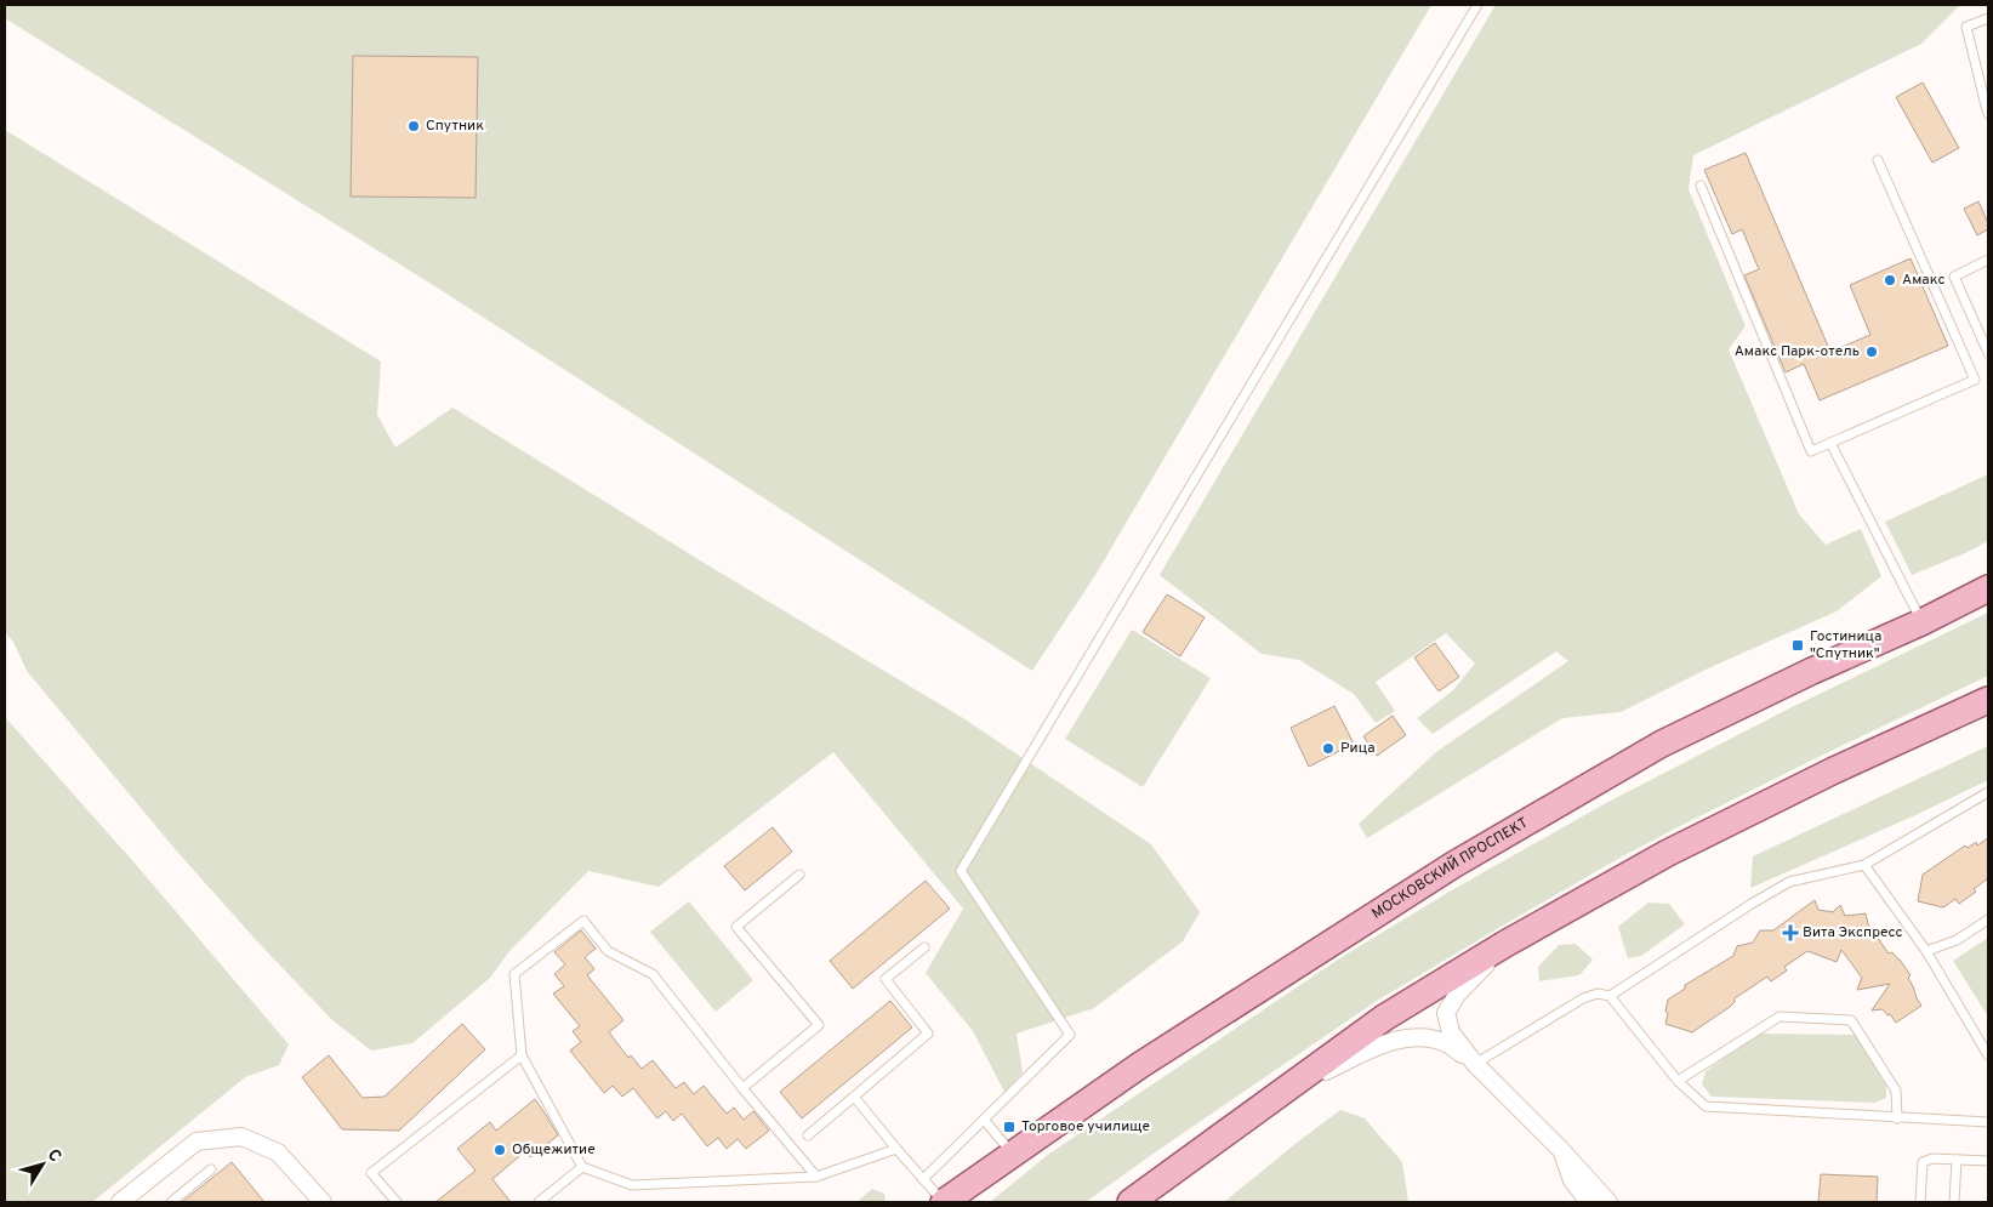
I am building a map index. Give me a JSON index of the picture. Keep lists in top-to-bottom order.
{
  "streets": {
    "main road": ["МОСКОВСКИЙ ПРОСПЕКТ"]
  },
  "places": {
    "other": [
      "Спутник",
      "Амакс",
      "Амакс Парк-отель",
      "Рица",
      "Общежитие"
    ],
    "transit": ["Гостиница \"Спутник\"", "Торговое училище"],
    "health": ["Вита Экспресс"]
  },
  "north": "top right"
}
